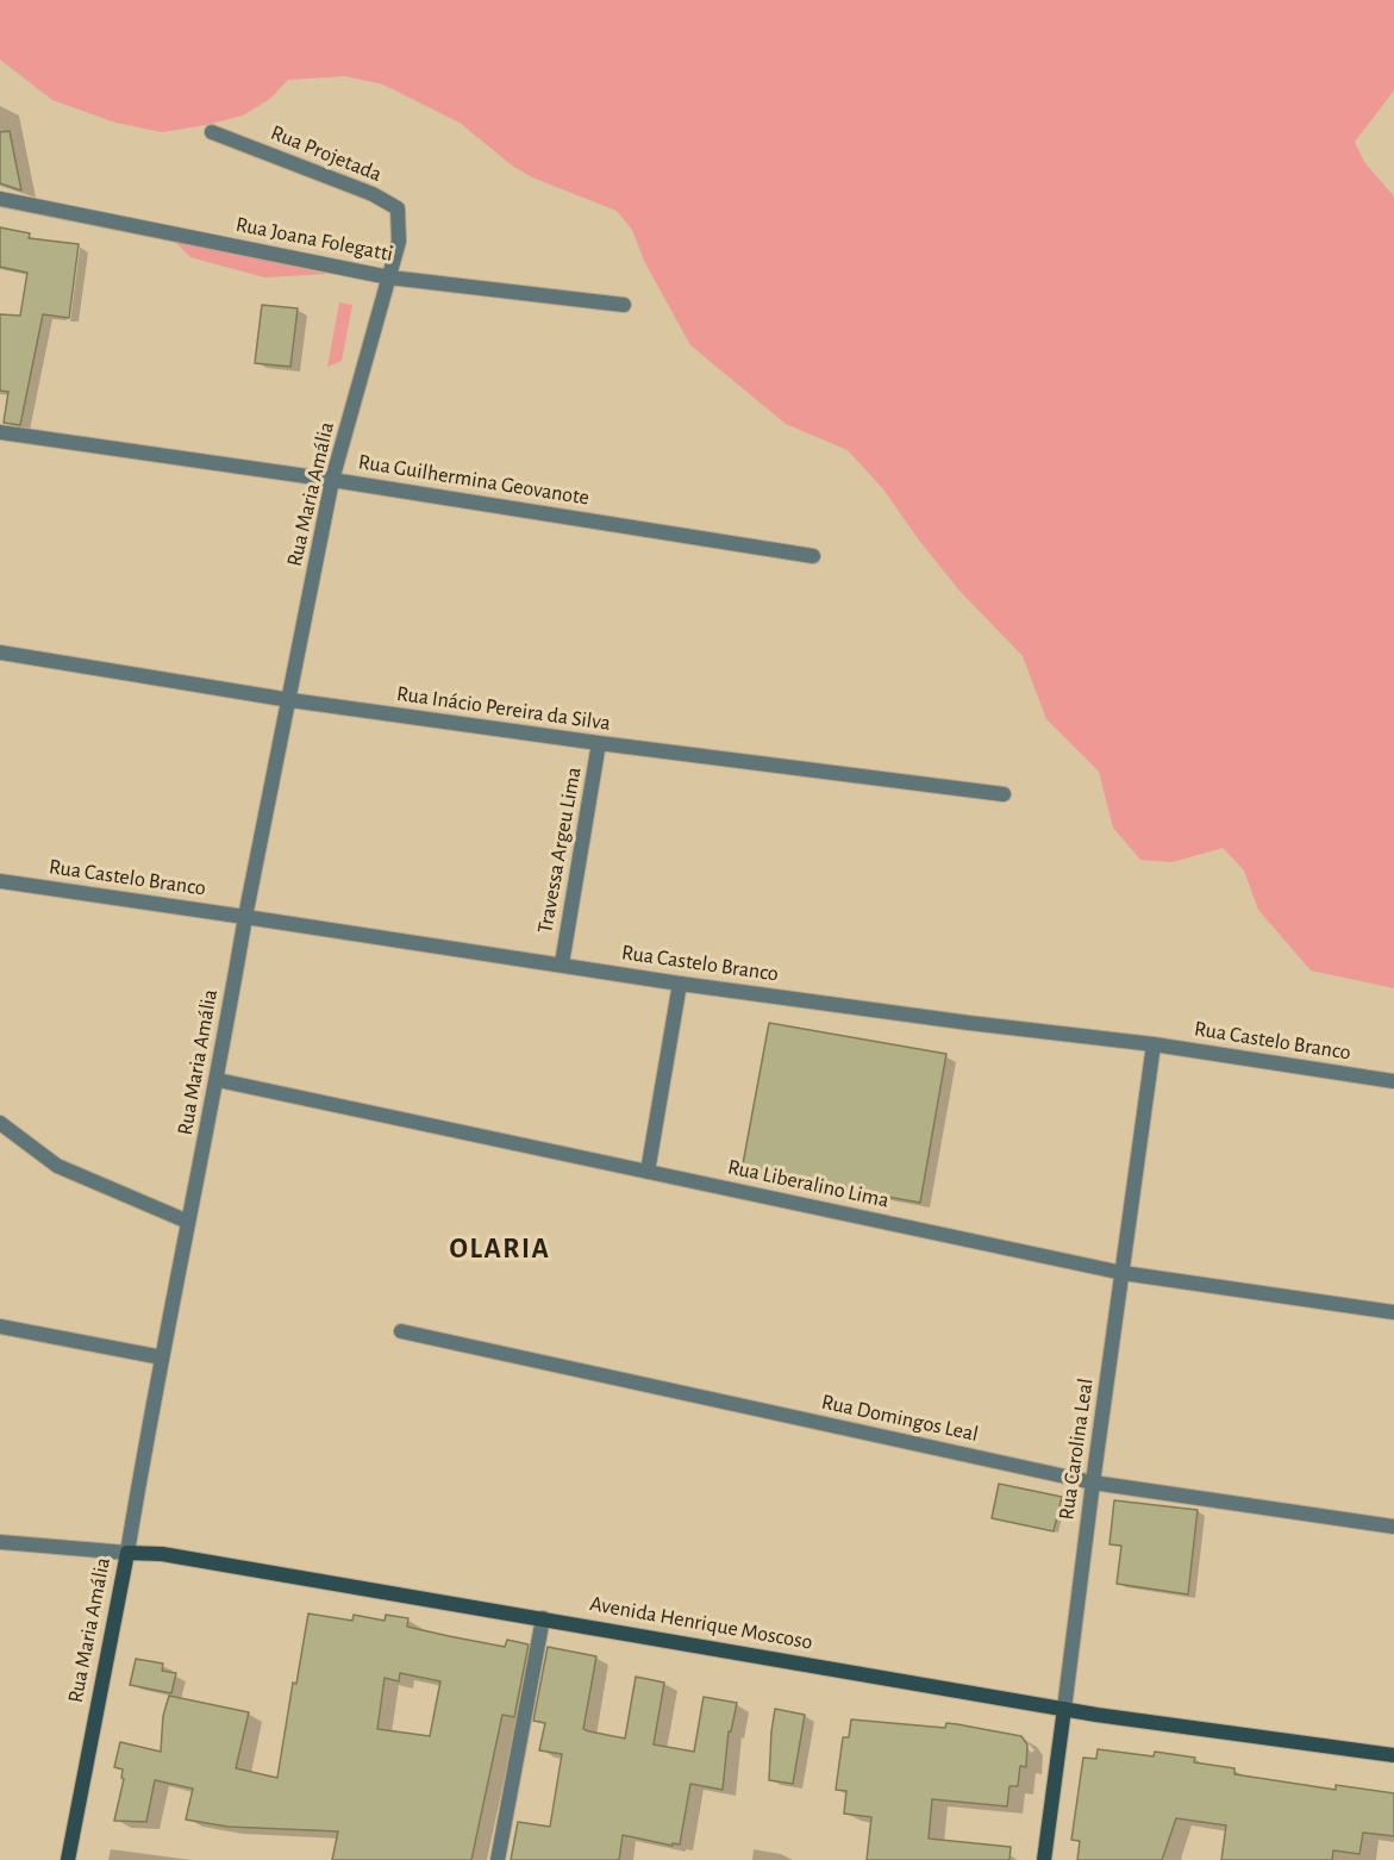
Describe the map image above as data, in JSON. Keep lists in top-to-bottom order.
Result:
{
  "streets": {
    "main road": ["Rua Maria Amália", "Rua Carolina Leal", "Avenida Henrique Moscoso"],
    "street": [
      "Rua Projetada",
      "Rua Joana Folegatti",
      "Rua Guilhermina Geovanote",
      "Rua Inácio Pereira da Silva",
      "Travessa Argeu Lima",
      "Rua Castelo Branco",
      "Rua Liberalino Lima",
      "Rua Domingos Leal"
    ]
  },
  "crossings": [
    ["Rua Projetada", "Rua Joana Folegatti"],
    ["Rua Projetada", "Rua Maria Amália"],
    ["Rua Joana Folegatti", "Rua Maria Amália"],
    ["Rua Guilhermina Geovanote", "Rua Maria Amália"],
    ["Rua Maria Amália", "Rua Inácio Pereira da Silva"],
    ["Rua Maria Amália", "Rua Castelo Branco"],
    ["Rua Maria Amália", "Rua Liberalino Lima"],
    ["Rua Maria Amália", "Avenida Henrique Moscoso"],
    ["Rua Inácio Pereira da Silva", "Travessa Argeu Lima"],
    ["Travessa Argeu Lima", "Rua Castelo Branco"],
    ["Rua Castelo Branco", "Rua Carolina Leal"],
    ["Rua Liberalino Lima", "Rua Carolina Leal"],
    ["Rua Domingos Leal", "Rua Carolina Leal"],
    ["Rua Carolina Leal", "Avenida Henrique Moscoso"]
  ],
  "districts": ["OLARIA"]
}
